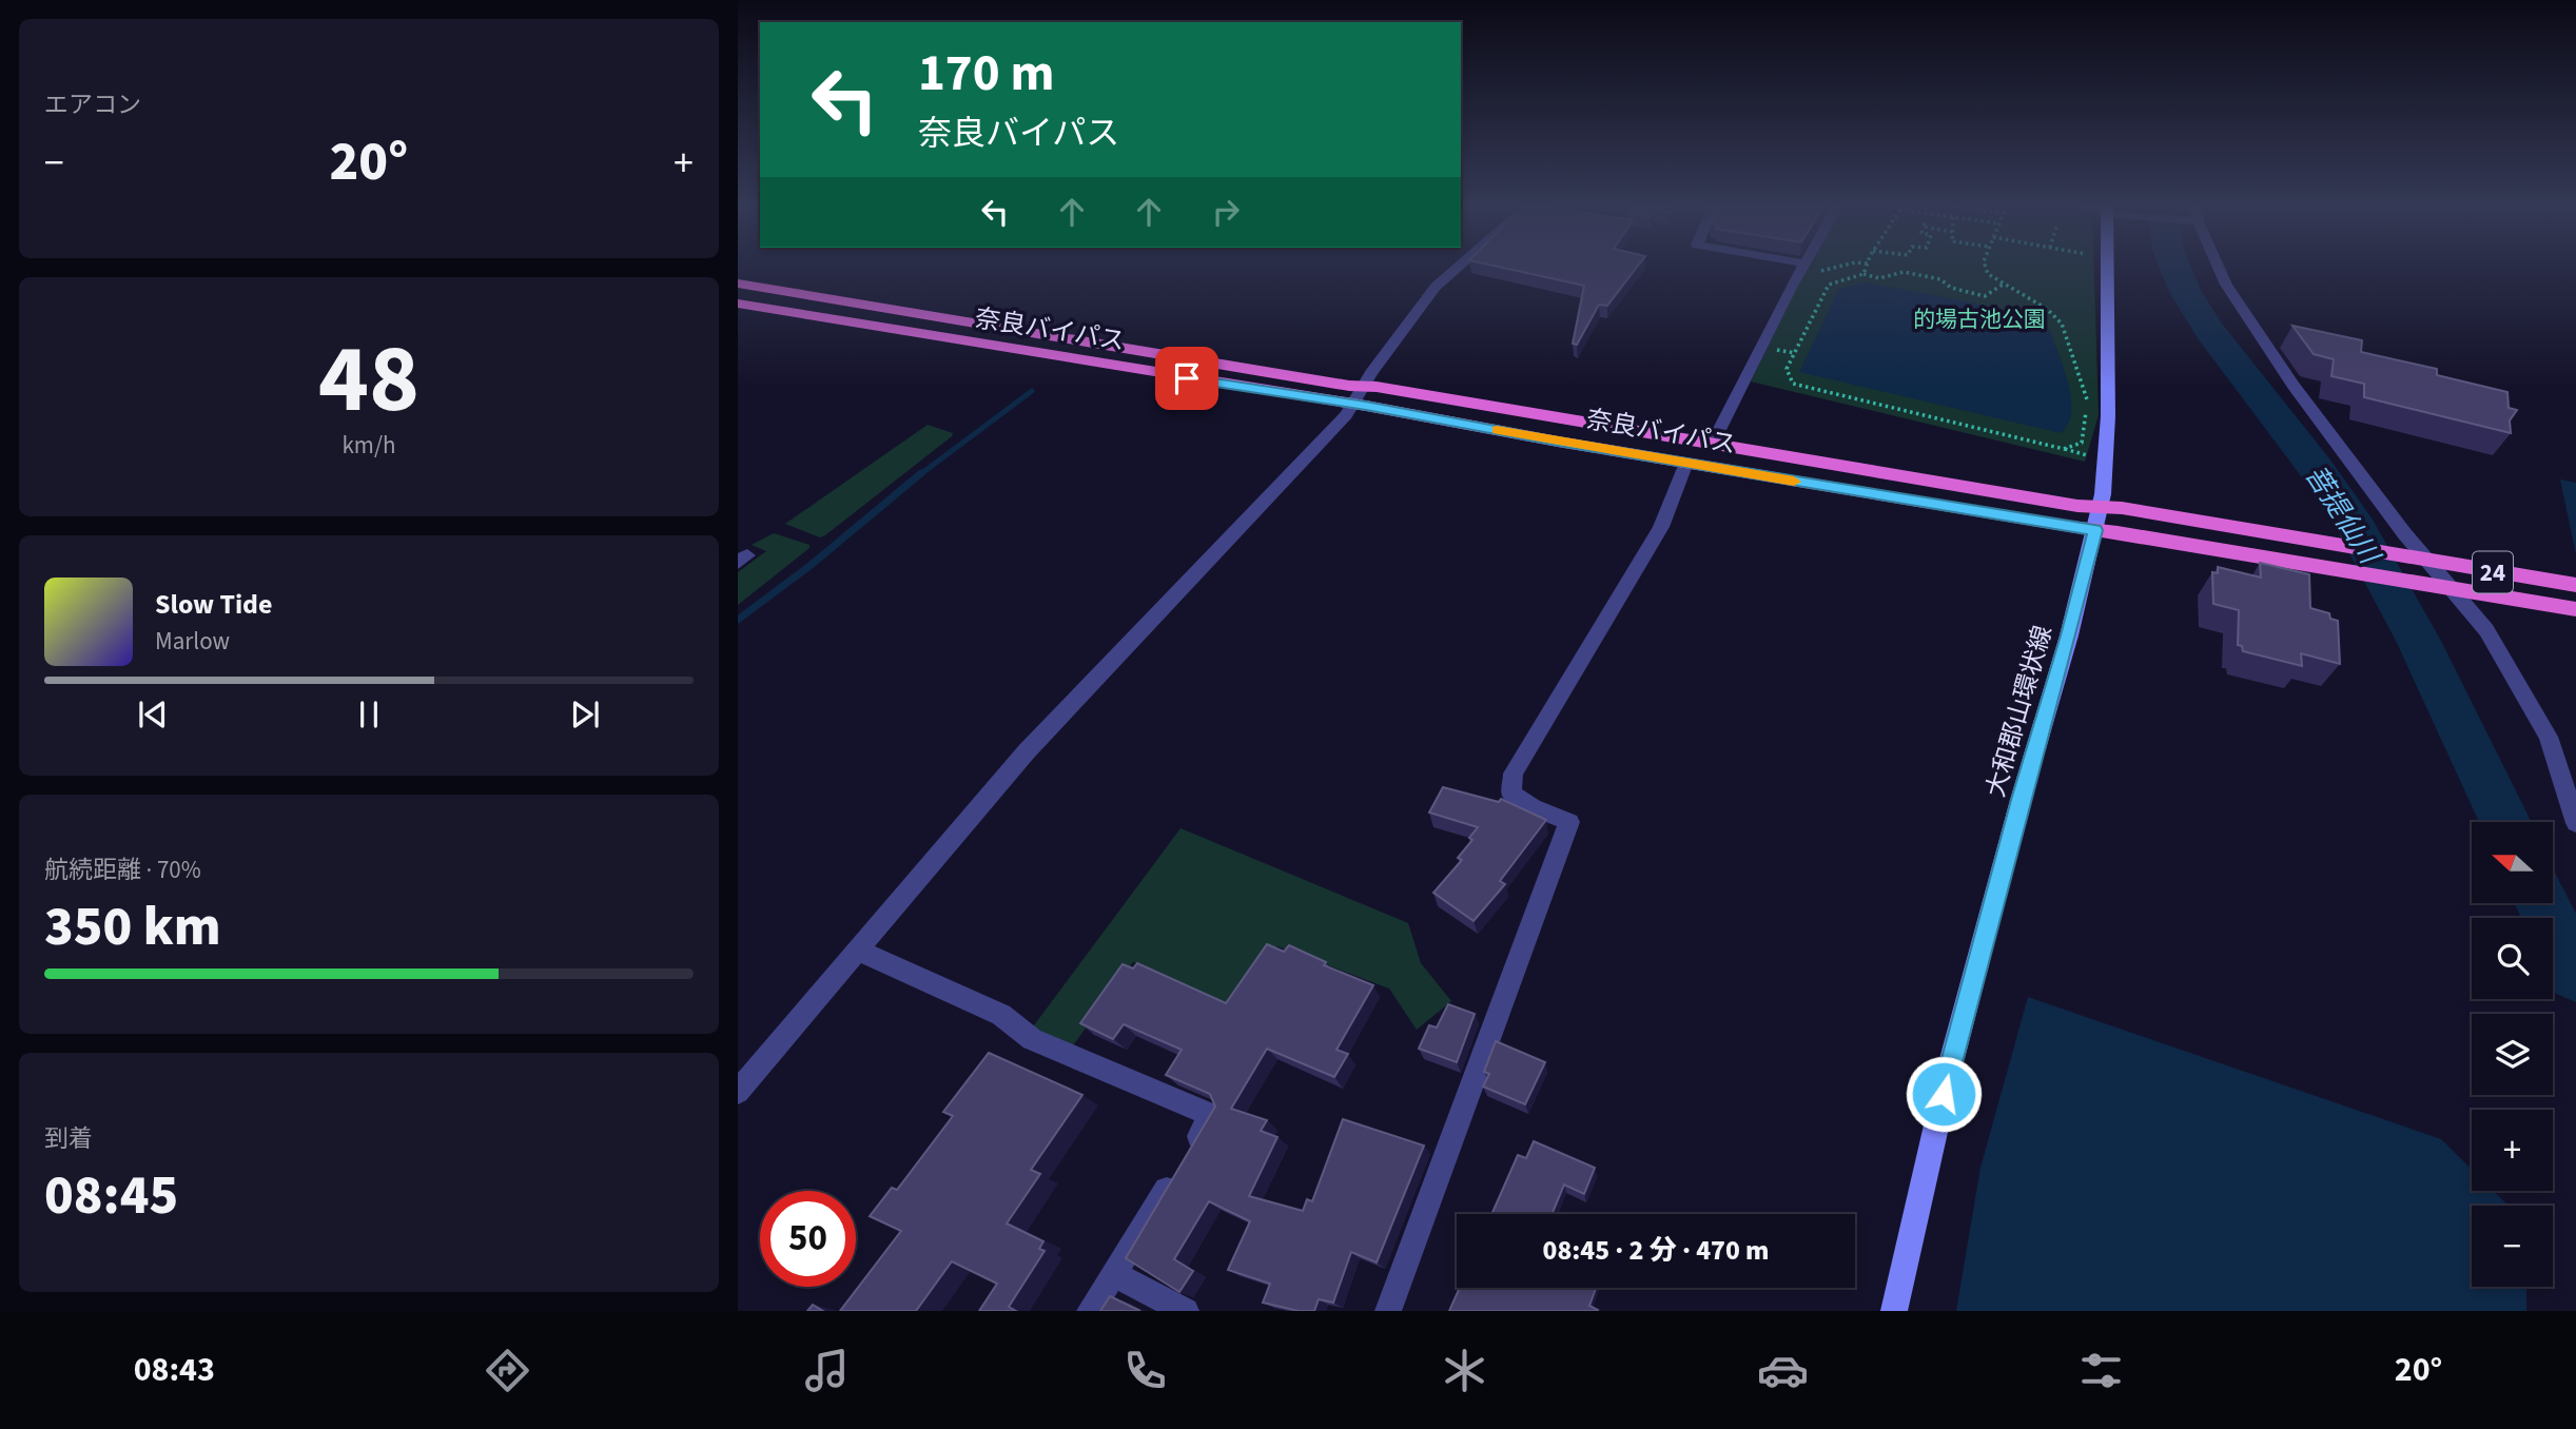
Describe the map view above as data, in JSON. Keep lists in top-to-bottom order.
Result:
{
  "streets": {
    "highway": ["奈良バイパス", "24"],
    "main road": ["大和郡山環状線"]
  },
  "crossings": [
    ["奈良バイパス", "大和郡山環状線"]
  ],
  "water": ["菩提仙川"],
  "parks": ["的場古池公園"],
  "north": "left",
  "page": {
    "tile": [
      "エアコン",
      ["48", "km/h"],
      ["航続距離 · 70%", "350 km"],
      ["到着", "08:45"]
    ],
    "turn": ["170 m", "奈良バイパス"],
    "heat": ["−", "20°", "+"],
    "song": ["Slow Tide", "Marlow"],
    "map_buttons": ["+", "−"],
    "limit": "50",
    "trip": "08:45 · 2 分 · 470 m",
    "tabs": ["08:43", "20°"]
  }
}
